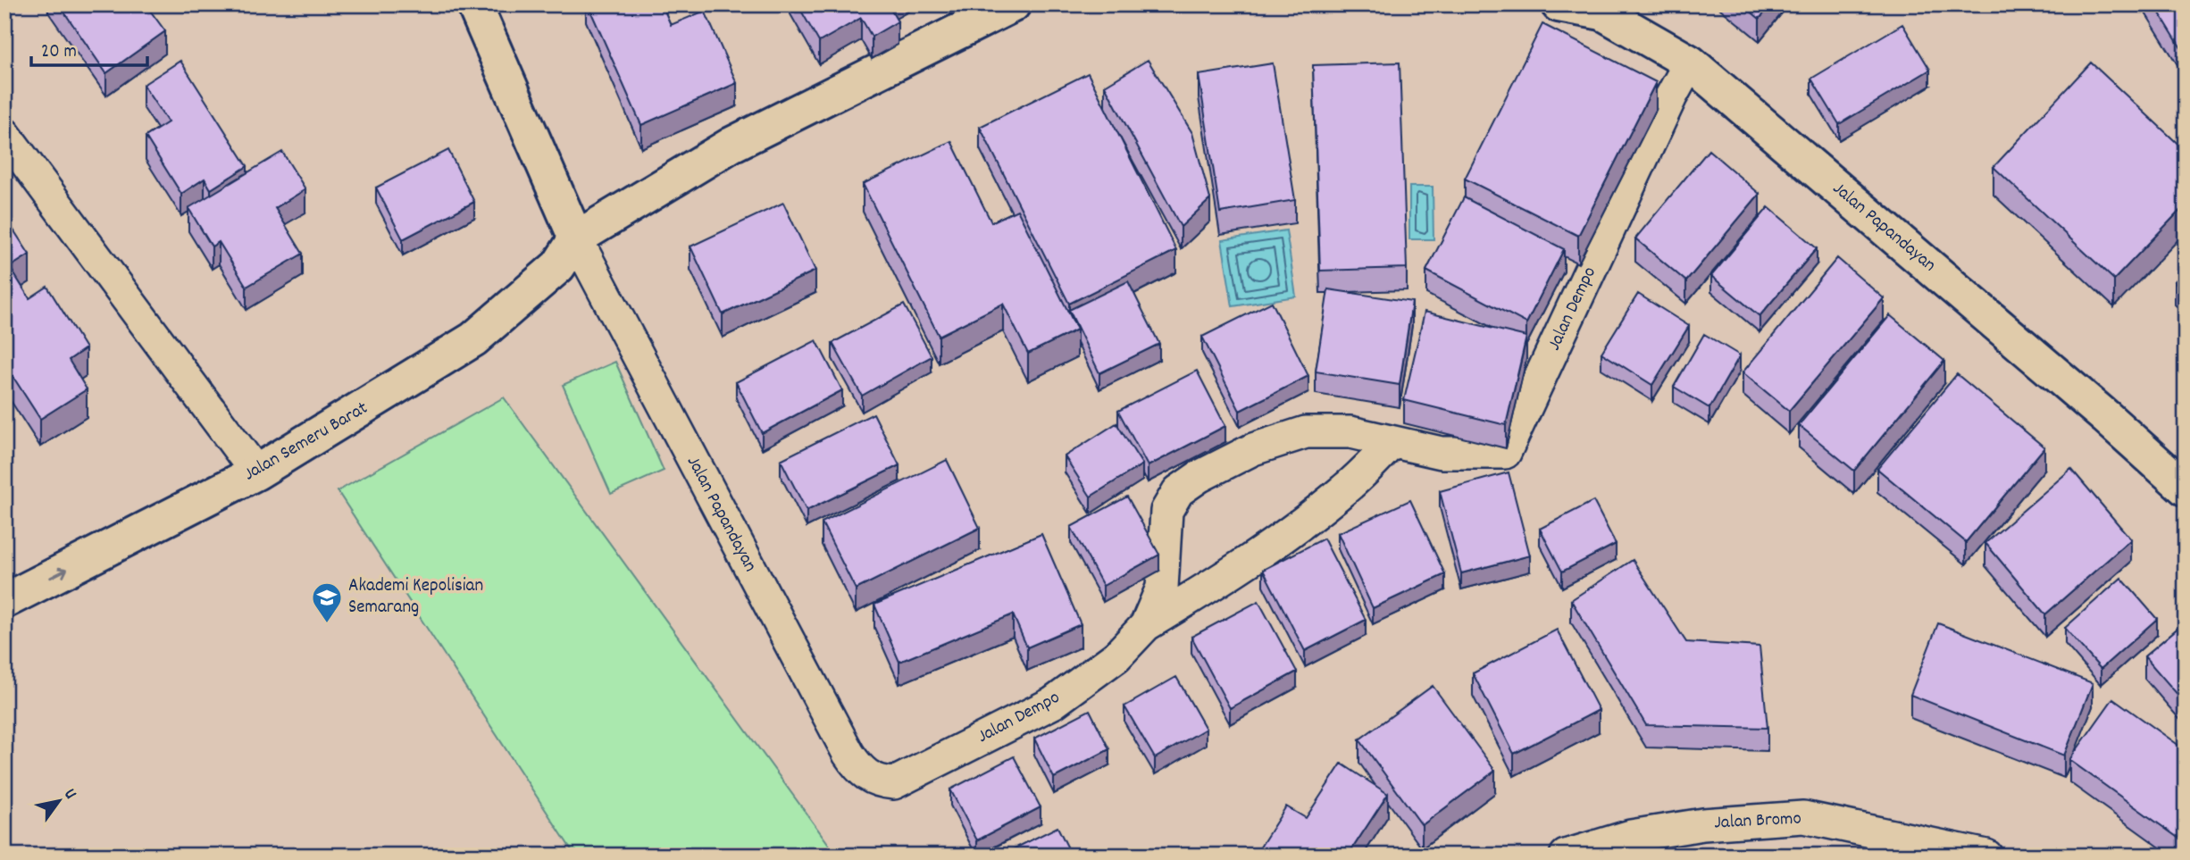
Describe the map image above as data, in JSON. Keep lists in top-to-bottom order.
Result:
{
  "streets": {
    "main road": ["Jalan Papandayan", "Jalan Semeru Barat"],
    "street": ["Jalan Dempo", "Jalan Bromo"]
  },
  "crossings": [
    ["Jalan Papandayan", "Jalan Dempo"],
    ["Jalan Papandayan", "Jalan Semeru Barat"]
  ],
  "one_way": ["Jalan Semeru Barat"],
  "places": {
    "school or university": ["Akademi Kepolisian Semarang"]
  },
  "scale_bar": "20 m",
  "north": "top right"
}
